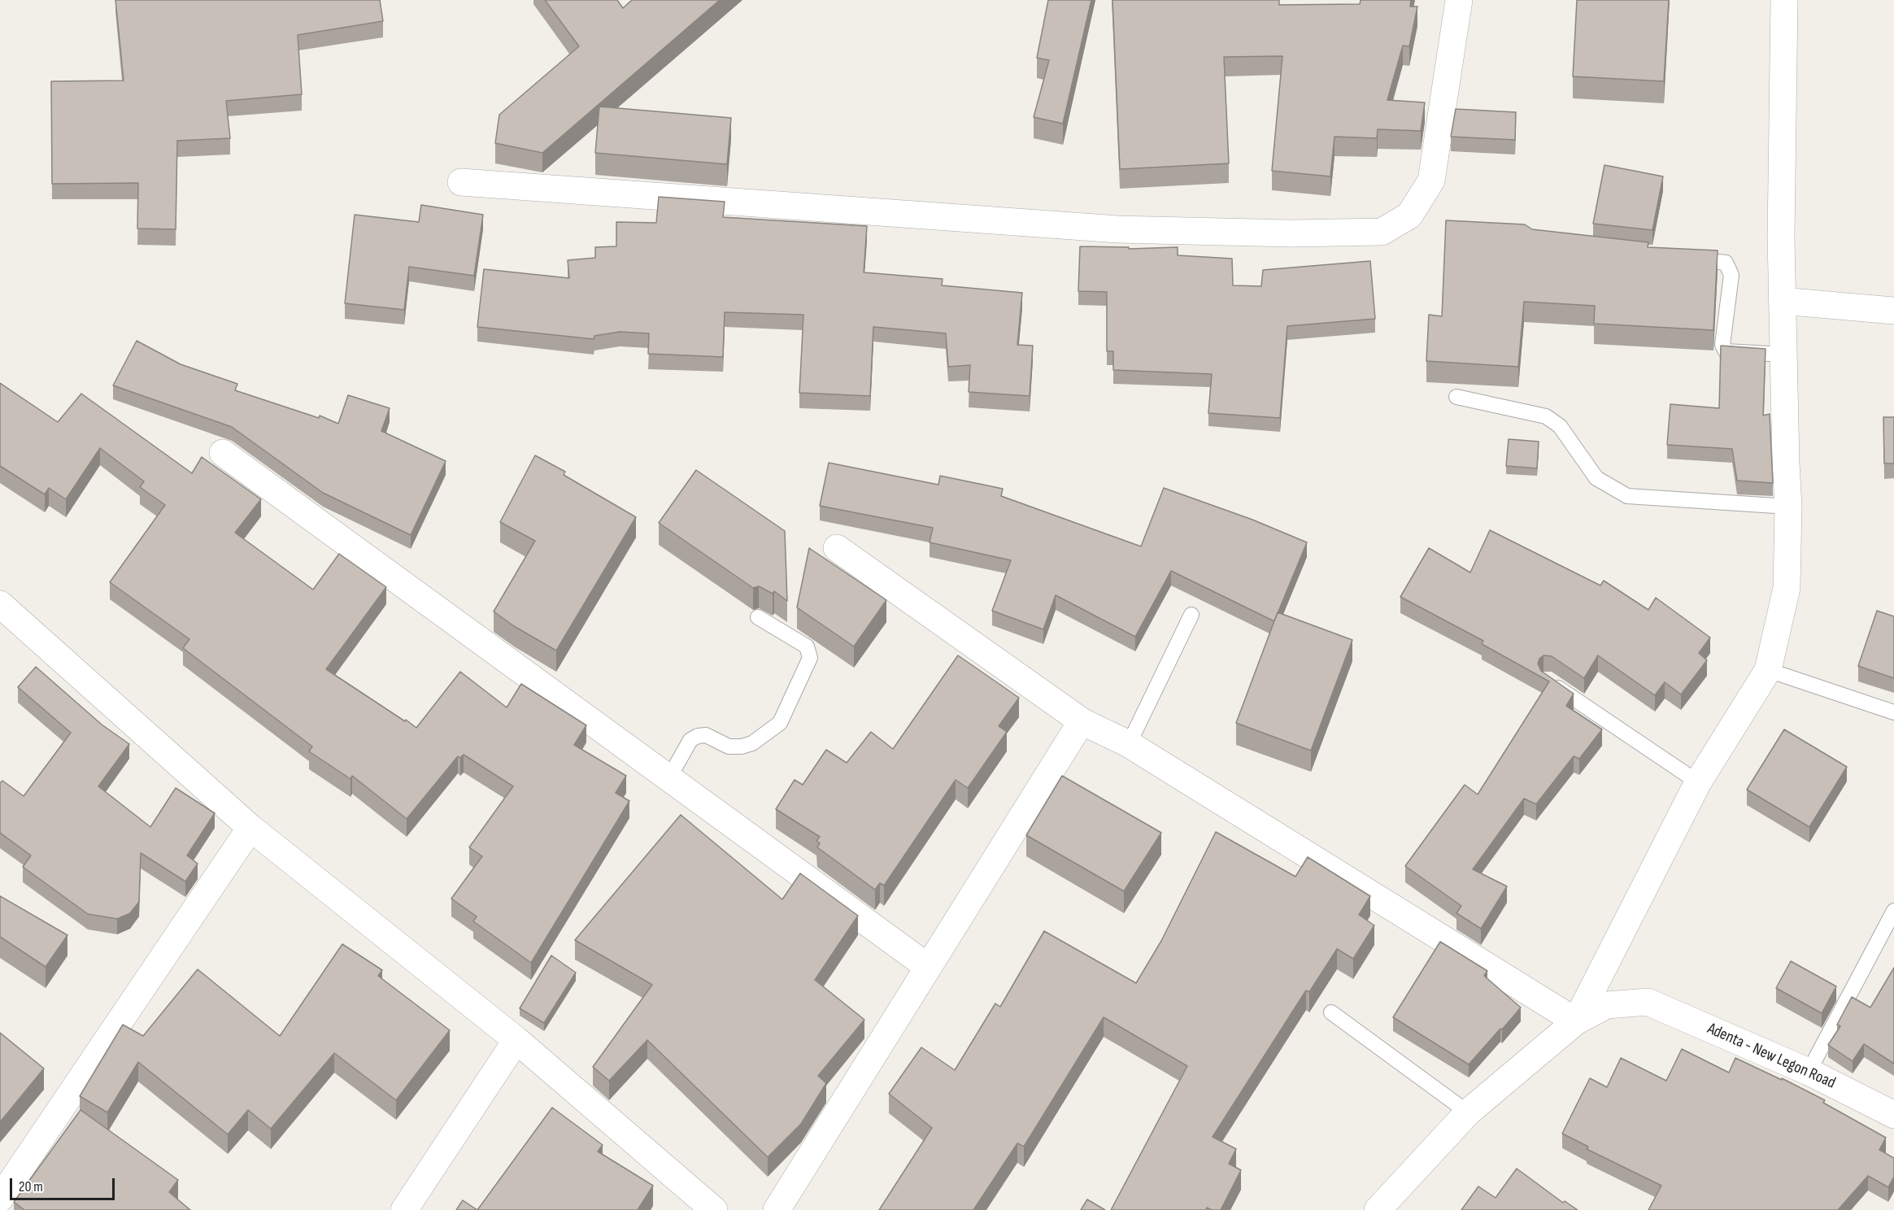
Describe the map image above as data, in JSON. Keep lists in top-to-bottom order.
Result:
{
  "streets": {
    "street": ["Adenta - New Legon Road"]
  },
  "scale_bar": "20 m"
}
